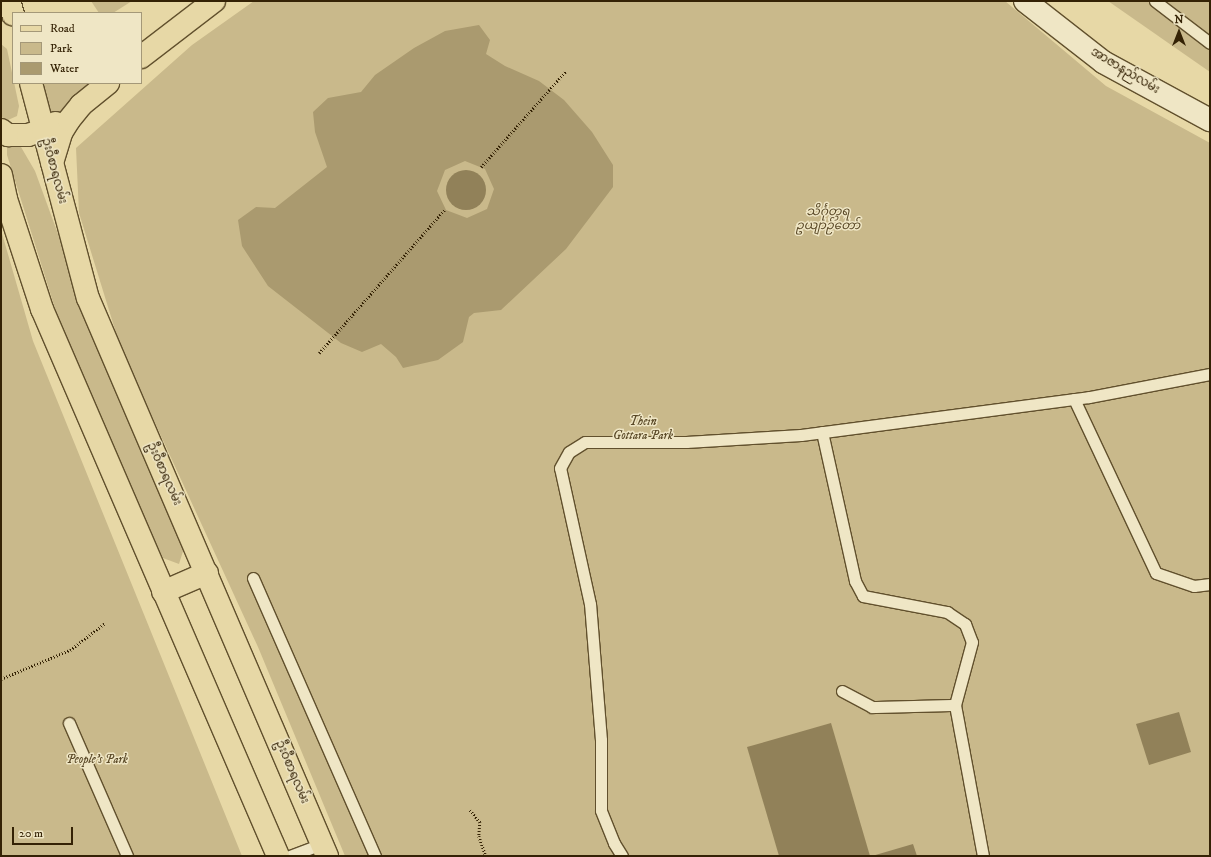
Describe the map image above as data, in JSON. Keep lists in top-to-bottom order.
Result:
{
  "streets": {
    "main road": ["အာဇာနည်လမ်း", "ဦးဝီစာရလမ်း"]
  },
  "parks": ["သိင်္ဂုတ္တရ ဥယျာဉ်တော်", "Thein Gottara Park", "People's Park"],
  "legend": ["Road", "Park", "Water"],
  "scale_bar": "20 m",
  "north": "top"
}
